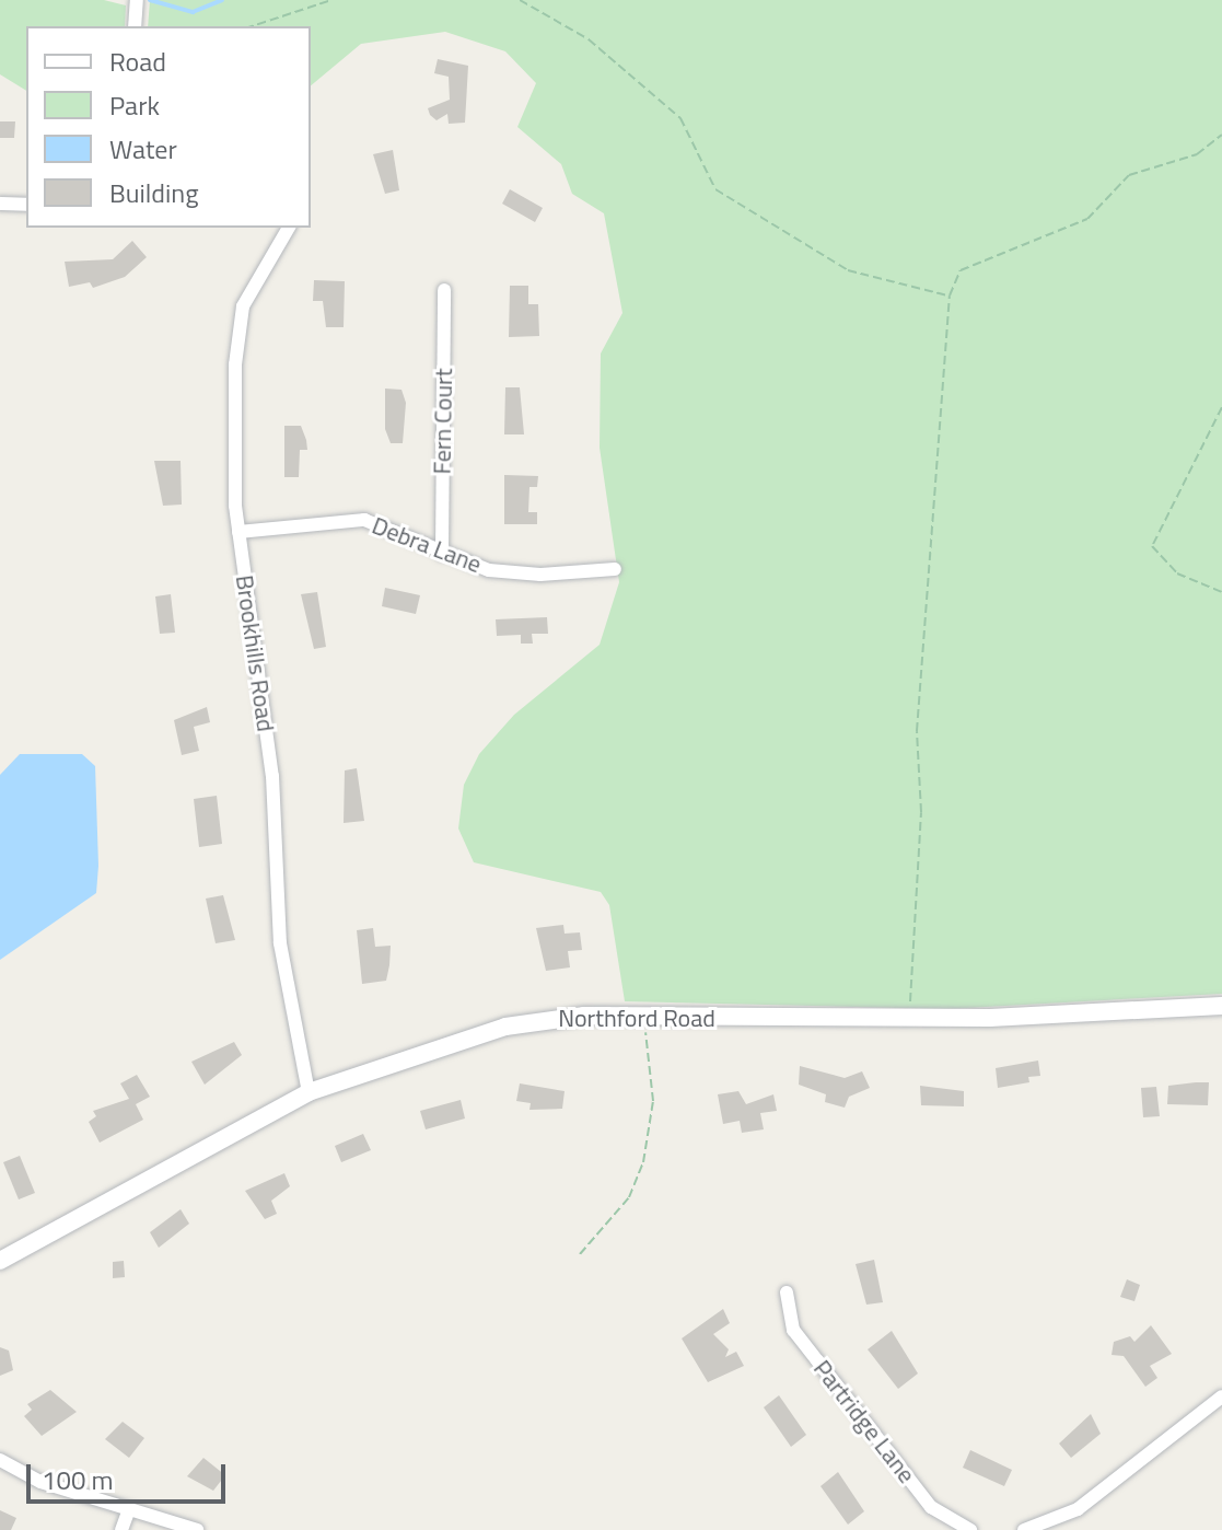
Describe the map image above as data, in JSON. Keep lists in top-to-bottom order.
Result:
{
  "streets": {
    "street": [
      "Fern Court",
      "Debra Lane",
      "Brookhills Road",
      "Northford Road",
      "Partridge Lane"
    ]
  },
  "crossings": [
    ["Fern Court", "Debra Lane"],
    ["Debra Lane", "Brookhills Road"],
    ["Brookhills Road", "Northford Road"]
  ],
  "legend": [
    "Road",
    "Park",
    "Water",
    "Building"
  ],
  "scale_bar": "100 m"
}
